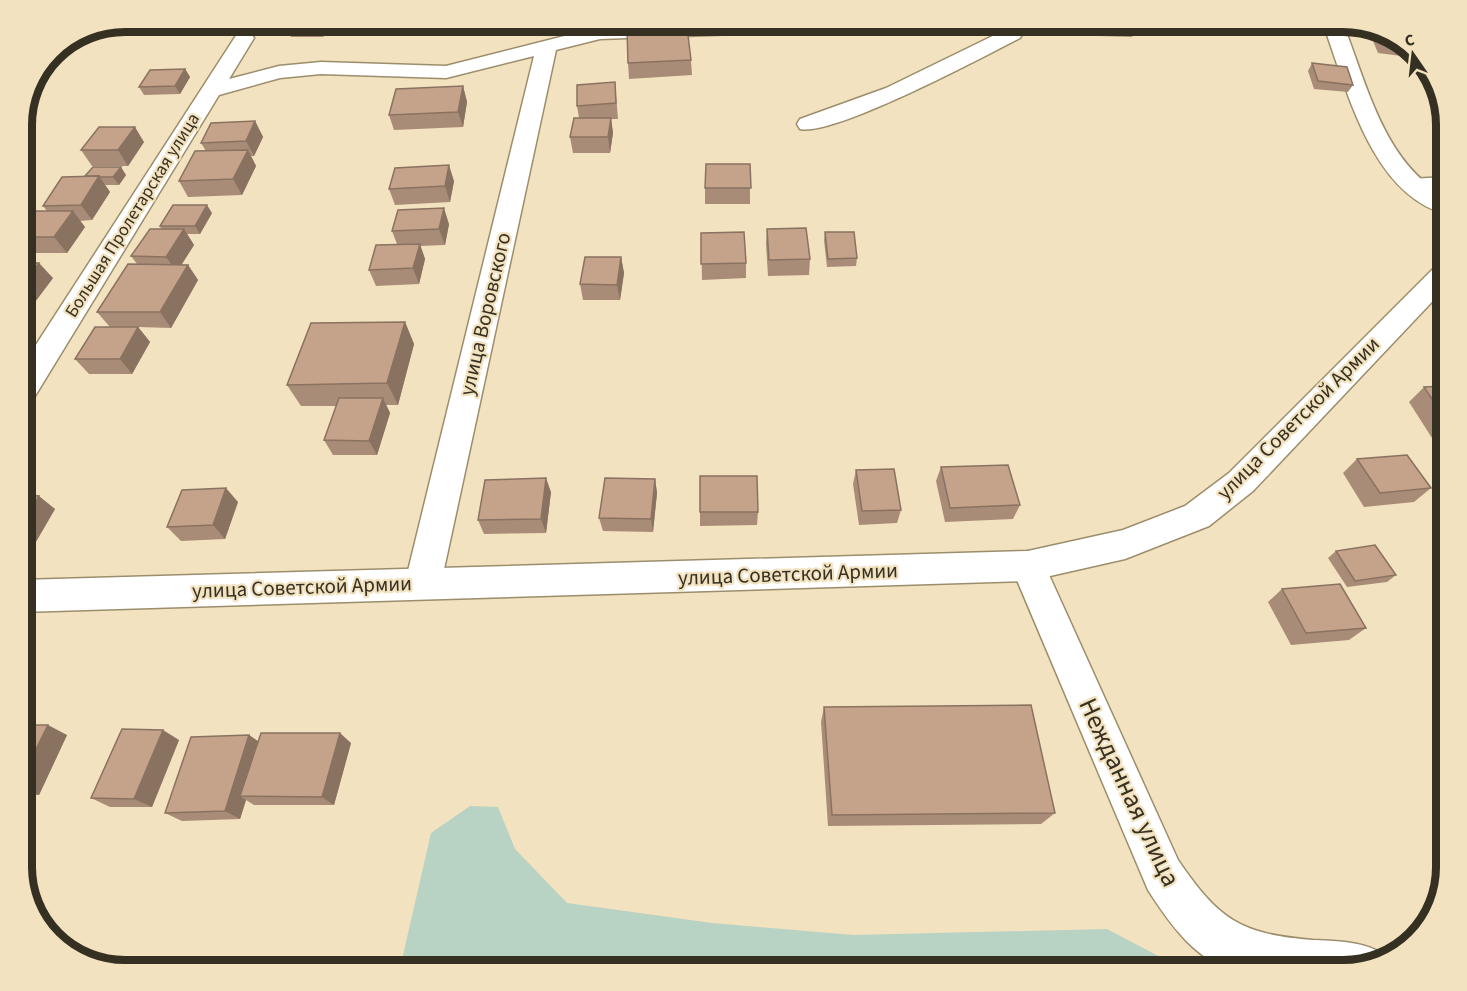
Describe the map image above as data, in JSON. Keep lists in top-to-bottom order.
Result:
{
  "streets": {
    "street": [
      "Большая Пролетарская улица",
      "улица Воровского",
      "улица Советской Армии",
      "Нежданная улица"
    ]
  },
  "crossings": [
    ["улица Воровского", "улица Советской Армии"],
    ["улица Советской Армии", "Нежданная улица"]
  ],
  "north": "top"
}
